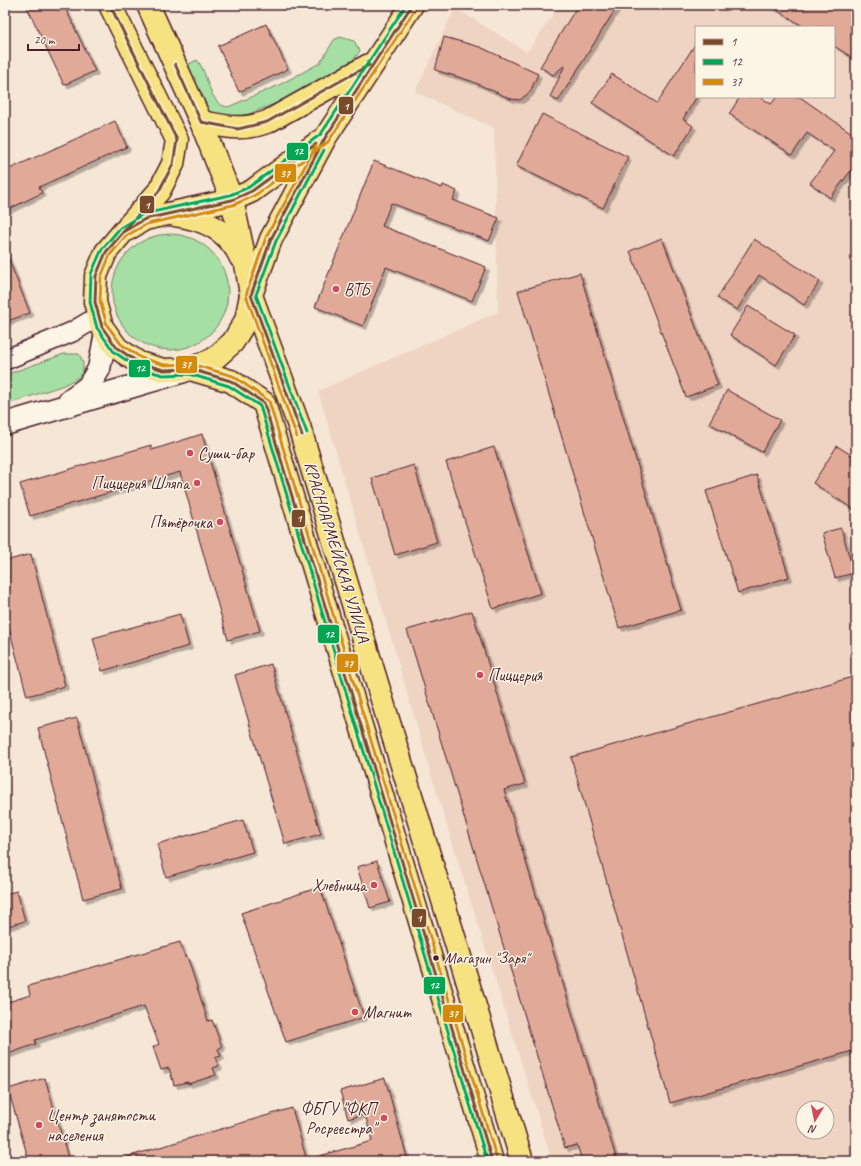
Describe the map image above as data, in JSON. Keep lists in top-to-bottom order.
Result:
{
  "streets": {
    "main road": ["КРАСНОАРМЕЙСКАЯ УЛИЦА"]
  },
  "places": [
    "ВТБ",
    "Суши-бар",
    "Пиццерия Шляпа",
    "Пятёрочка",
    "Пиццерия",
    "Хлебница",
    "Магазин \"Заря\"",
    "Магнит",
    "ФБГУ \"ФКП Росреестра\"",
    "Центр занятости населения"
  ],
  "lines": ["transit line 1", "transit line 12", "transit line 37"],
  "legend": ["1", "12", "37"],
  "scale_bar": "20 m",
  "north": "bottom"
}
